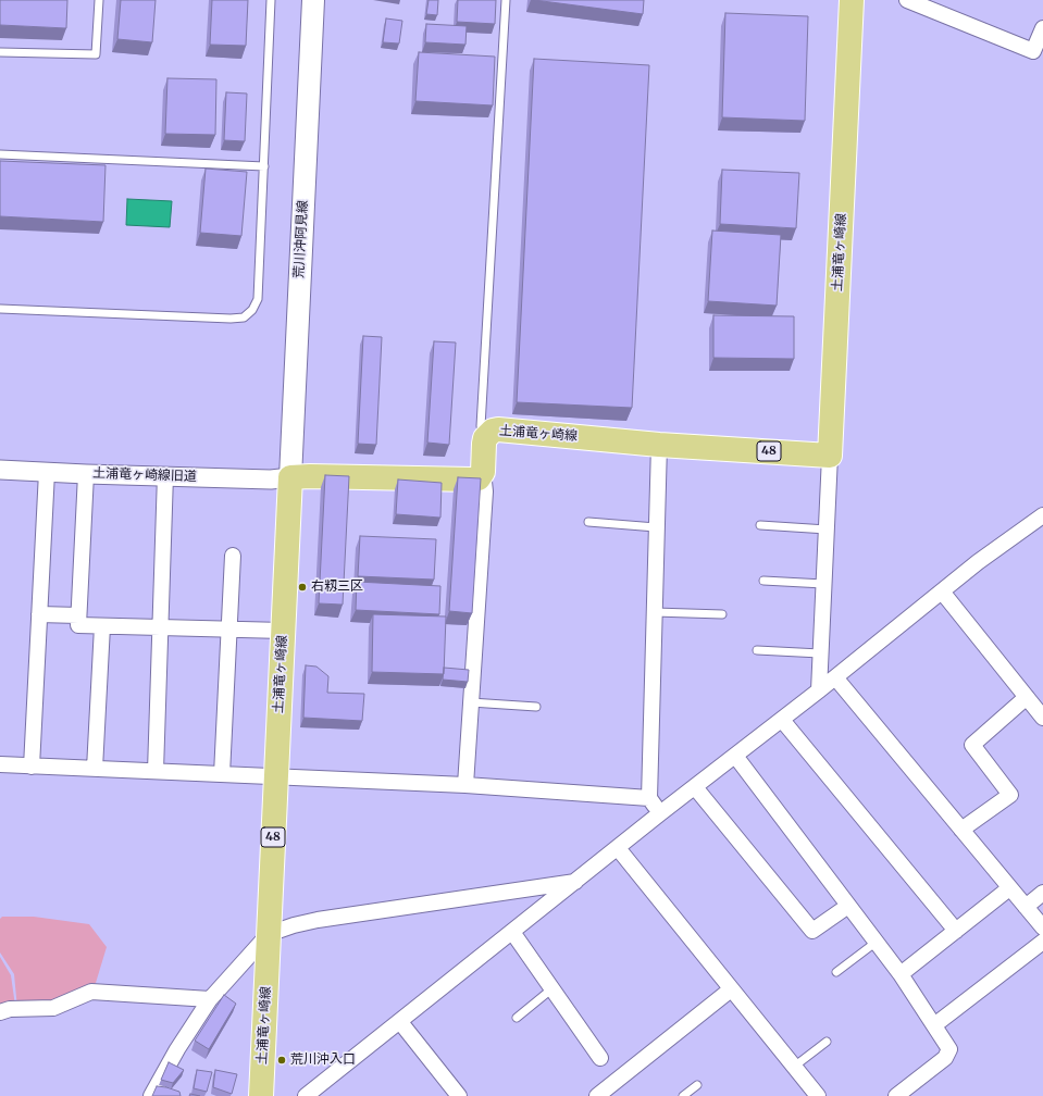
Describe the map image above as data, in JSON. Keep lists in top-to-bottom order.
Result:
{
  "streets": {
    "main road": ["荒川沖阿見線", "土浦竜ヶ崎線", "48"],
    "street": ["土浦竜ヶ崎線旧道"]
  },
  "crossings": [
    ["荒川沖阿見線", "土浦竜ヶ崎線"],
    ["荒川沖阿見線", "土浦竜ヶ崎線旧道"],
    ["土浦竜ヶ崎線", "土浦竜ヶ崎線旧道"]
  ],
  "places": ["右籾三区", "荒川沖入口"]
}
